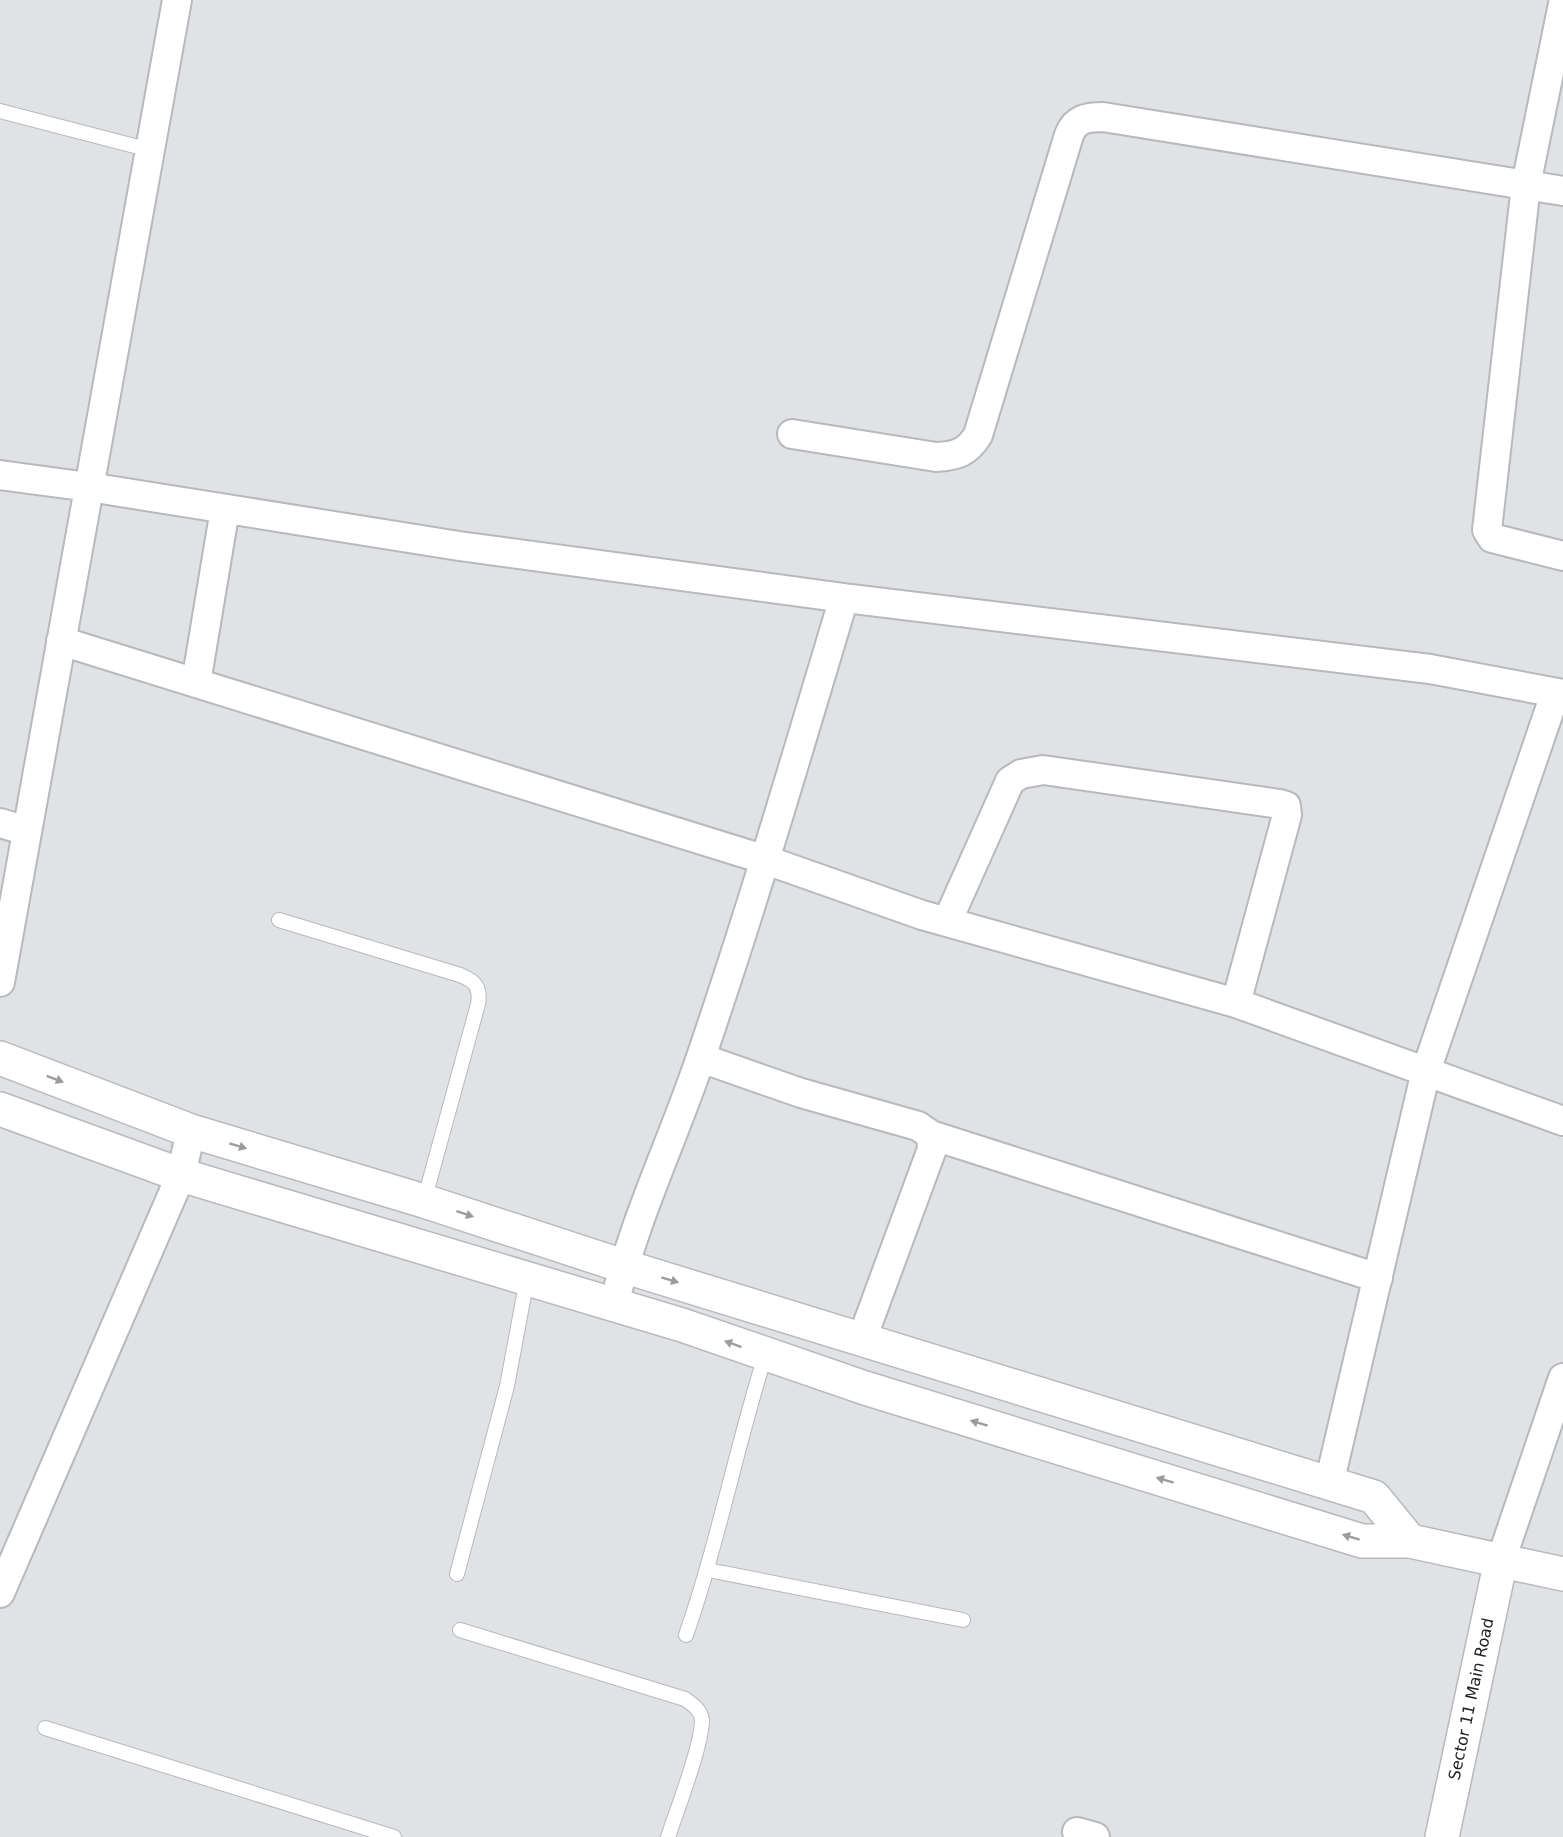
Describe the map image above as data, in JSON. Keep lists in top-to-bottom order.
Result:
{
  "streets": {
    "street": ["Sector 11 Main Road"]
  }
}
